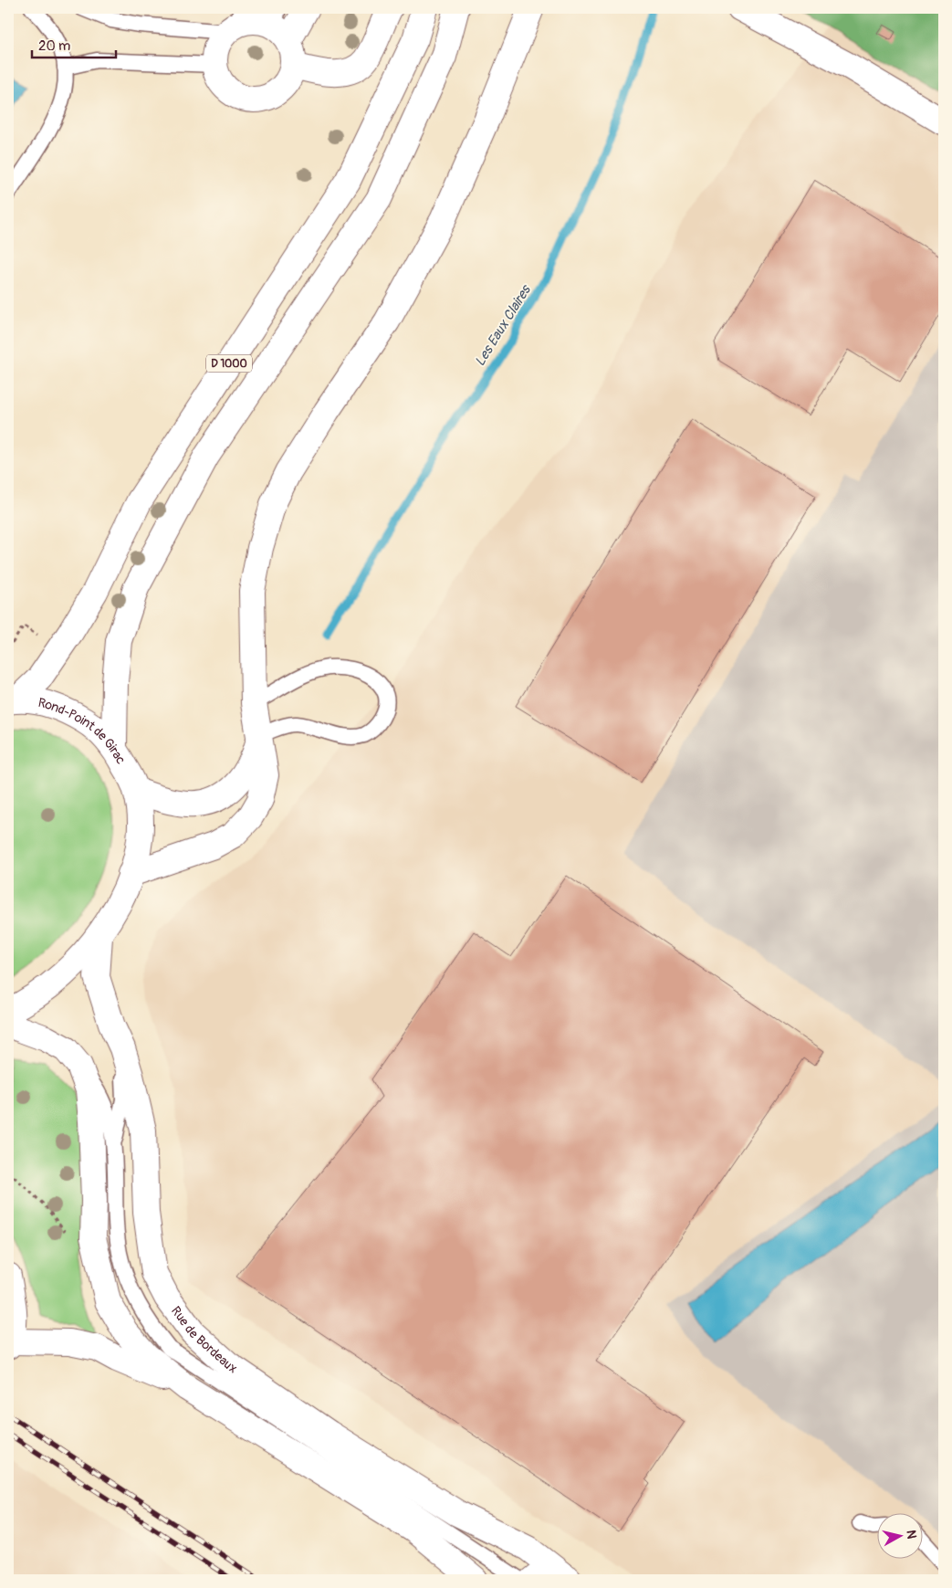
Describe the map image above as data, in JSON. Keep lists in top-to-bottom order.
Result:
{
  "streets": {
    "main road": ["D 1000", "Rond-Point de Girac", "Rue de Bordeaux"]
  },
  "crossings": [
    ["D 1000", "Rond-Point de Girac"],
    ["Rond-Point de Girac", "Rue de Bordeaux"]
  ],
  "water": ["Les Eaux Claires"],
  "scale_bar": "20 m",
  "north": "right"
}
